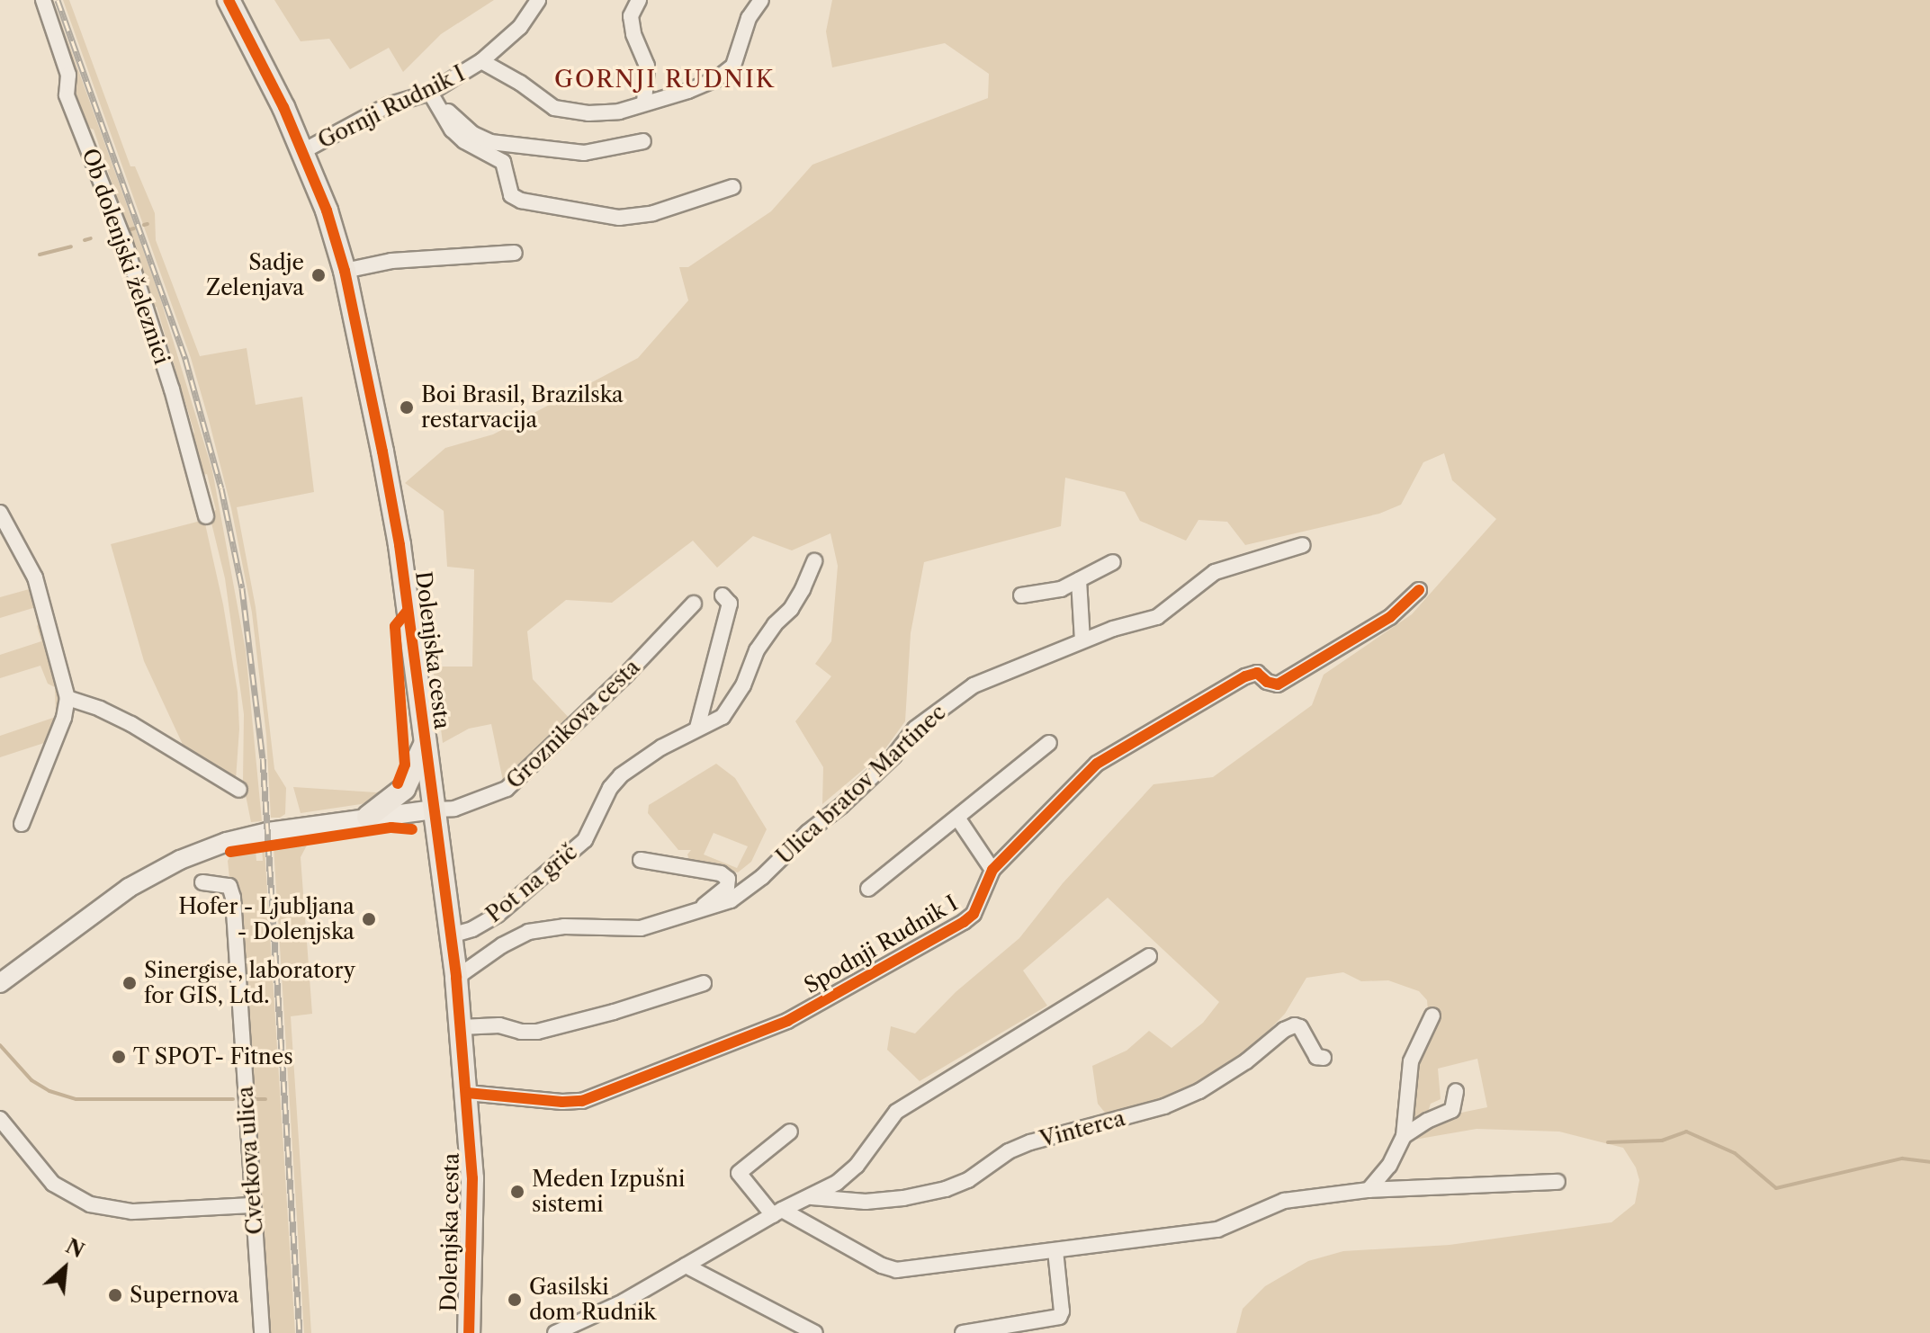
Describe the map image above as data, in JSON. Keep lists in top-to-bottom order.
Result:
{
  "streets": {
    "main road": ["Dolenjska cesta"],
    "street": [
      "Gornji Rudnik I",
      "Ob dolenjski železnici",
      "Groznikova cesta",
      "Ulica bratov Martinec",
      "Pot na grič",
      "Spodnji Rudnik I",
      "Vinterca",
      "Cvetkova ulica"
    ]
  },
  "crossings": [
    ["Gornji Rudnik I", "Dolenjska cesta"],
    ["Dolenjska cesta", "Groznikova cesta"],
    ["Dolenjska cesta", "Ulica bratov Martinec"],
    ["Dolenjska cesta", "Pot na grič"],
    ["Dolenjska cesta", "Spodnji Rudnik I"]
  ],
  "districts": ["GORNJI RUDNIK"],
  "places": [
    "Sadje Zelenjava",
    "Boi Brasil, Brazilska restarvacija",
    "Hofer - Ljubljana - Dolenjska",
    "Sinergise, laboratory for GIS, Ltd.",
    "T SPOT- Fitnes",
    "Meden Izpušni sistemi",
    "Supernova",
    "Gasilski dom Rudnik"
  ],
  "north": "top right"
}
